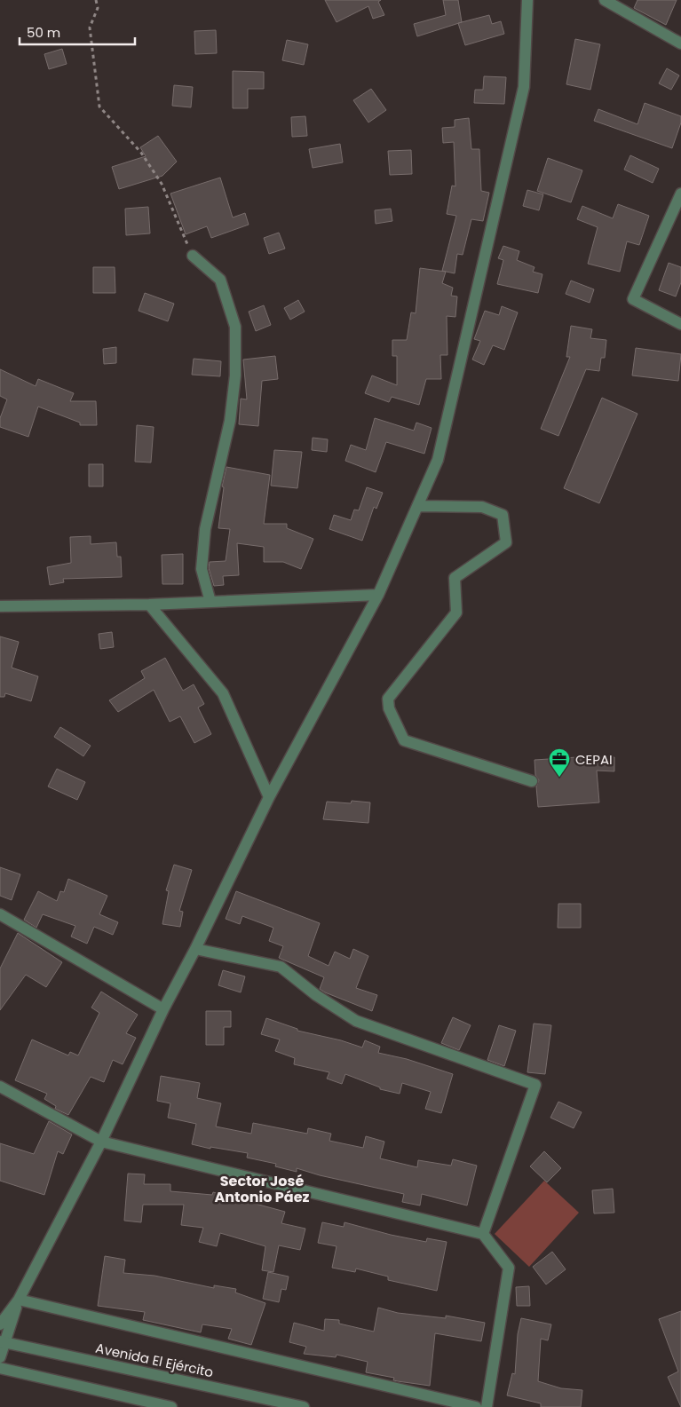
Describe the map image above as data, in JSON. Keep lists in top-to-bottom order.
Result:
{
  "streets": {
    "street": ["Avenida El Ejército"]
  },
  "districts": ["Sector José Antonio Páez"],
  "places": {
    "office": ["CEPAI"]
  },
  "scale_bar": "50 m"
}
